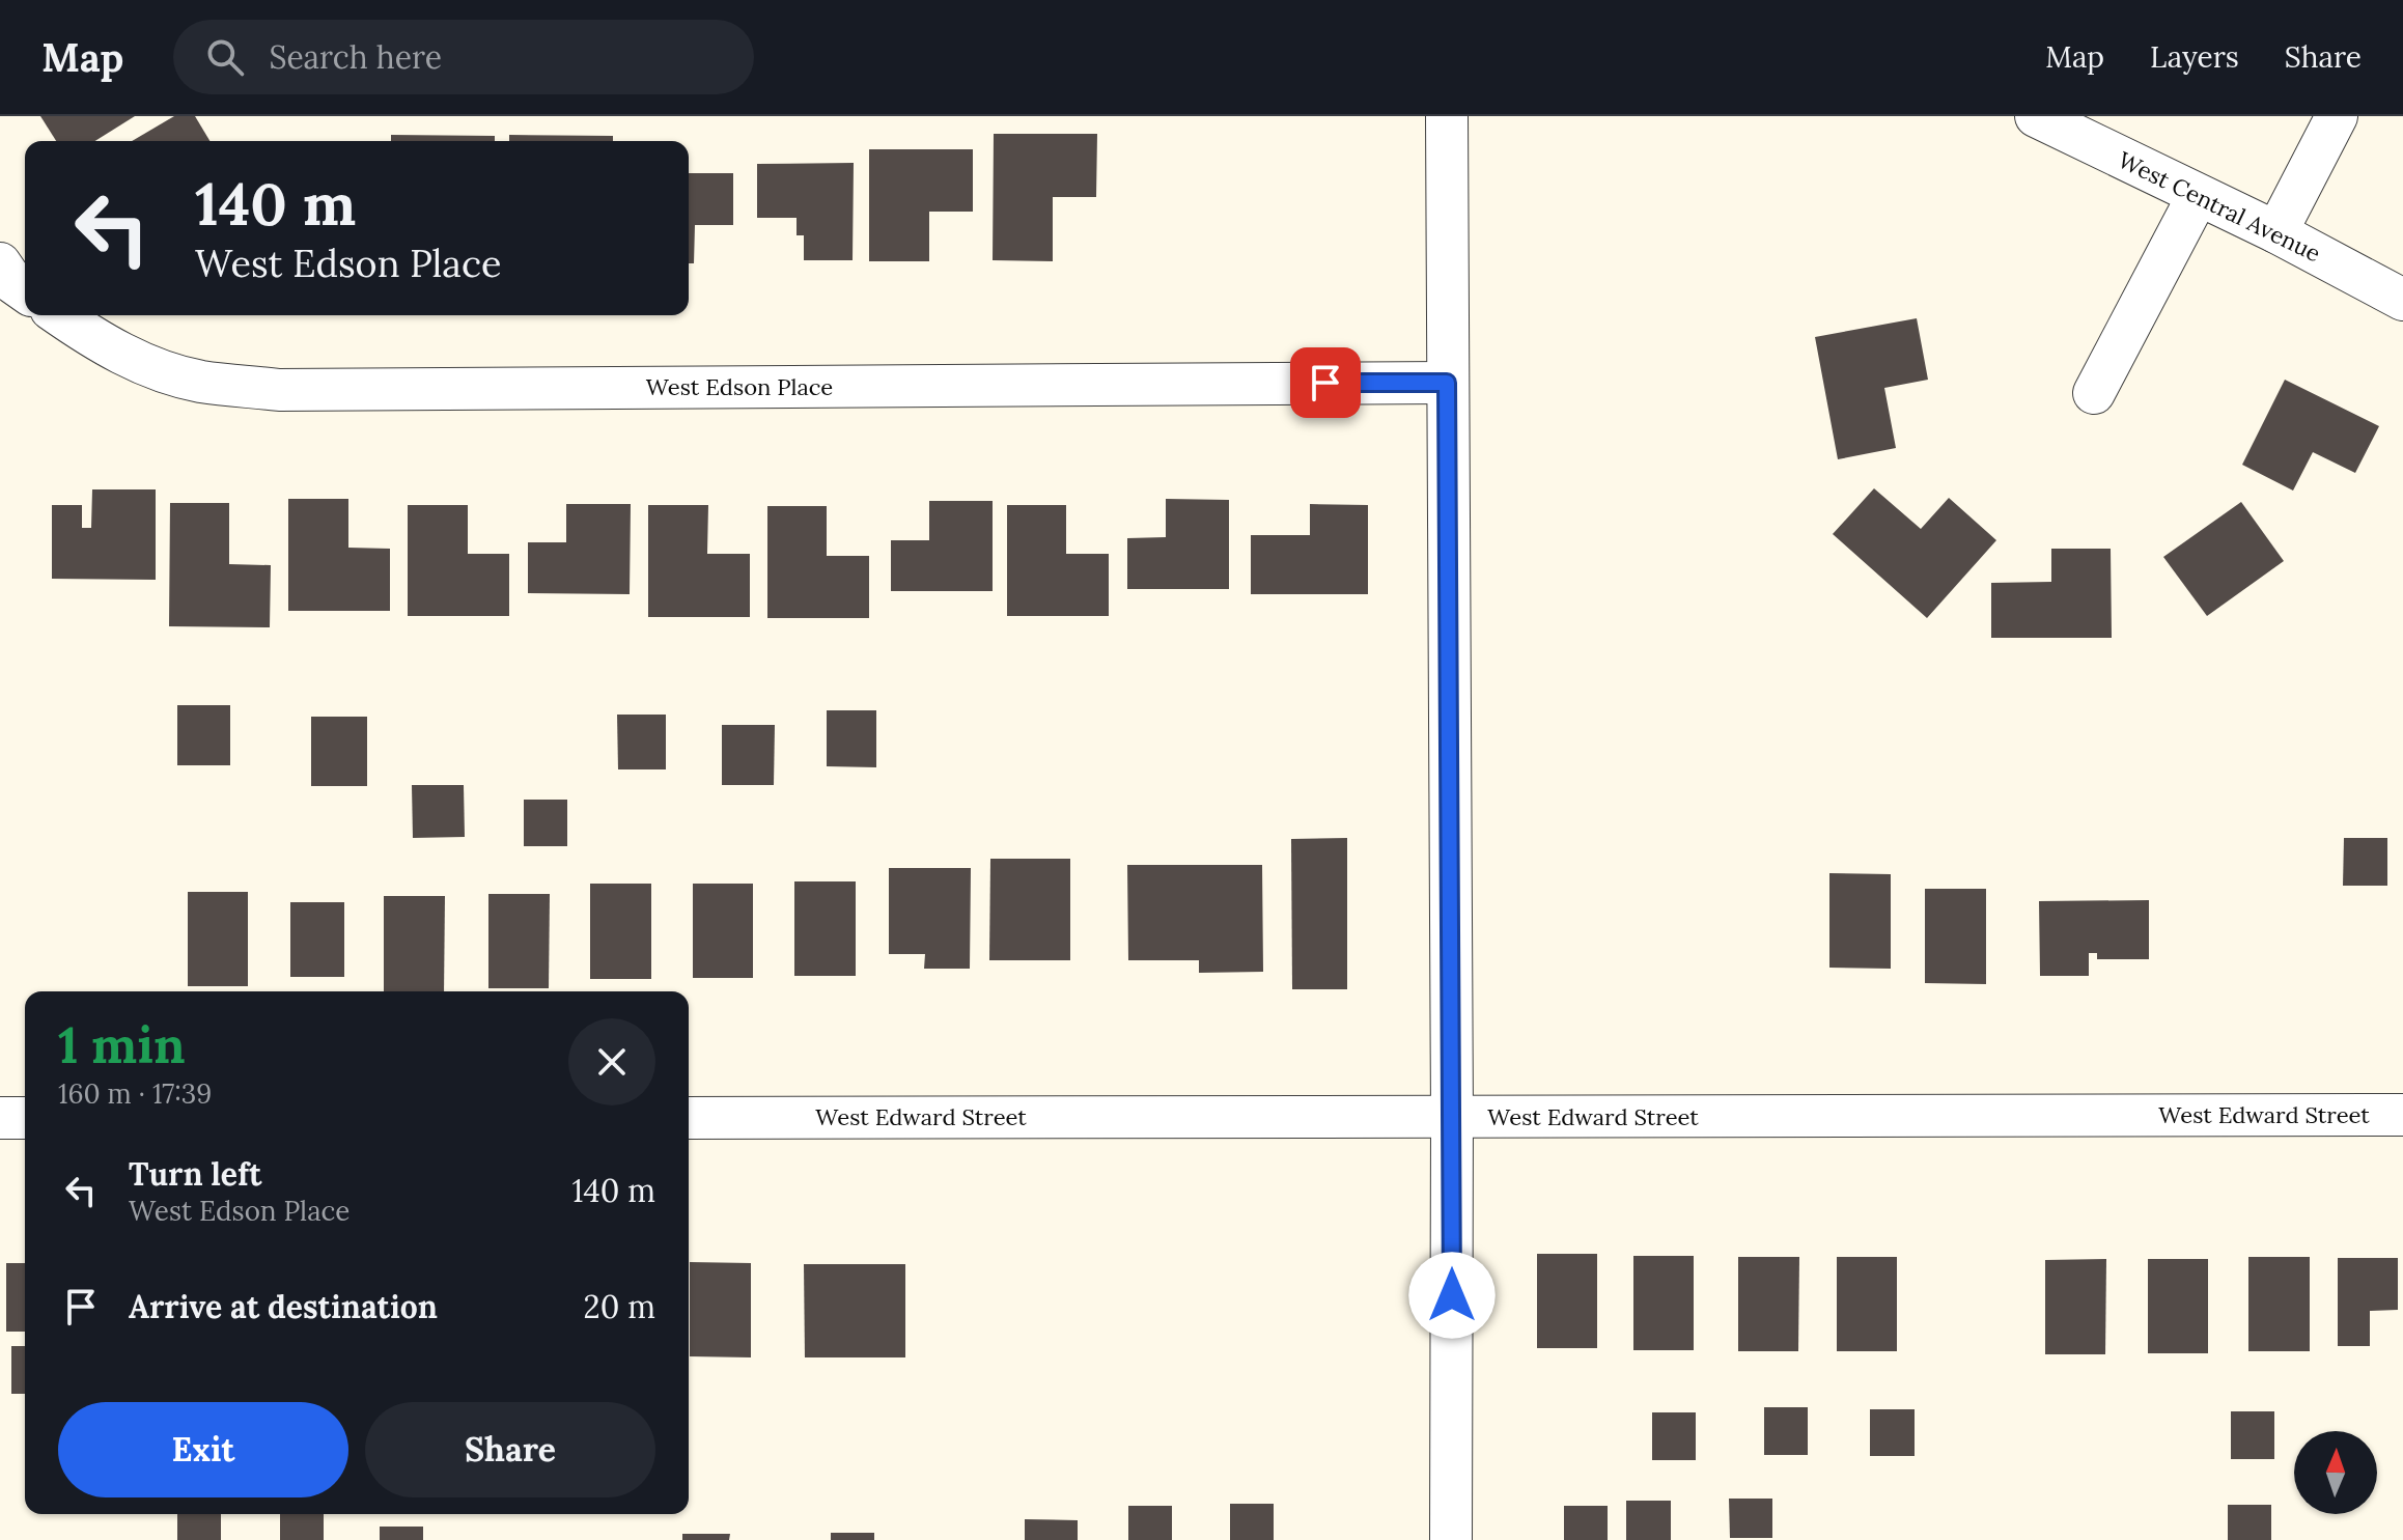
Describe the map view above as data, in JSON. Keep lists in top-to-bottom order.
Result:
{
  "streets": {
    "street": ["West Central Avenue", "West Edson Place", "West Edward Street"]
  },
  "north": "top",
  "page": {
    "header": "Map",
    "search": "Search here",
    "nav": ["Map", "Layers", "Share"],
    "turn": ["140 m", "West Edson Place"],
    "heading": ["1 min", "160 m · 17:39"],
    "list": [
      {
        "name": "Turn left",
        "note": "West Edson Place",
        "value": "140 m"
      },
      {
        "name": "Arrive at destination",
        "value": "20 m"
      }
    ],
    "buttons": ["Exit", "Share"]
  }
}
